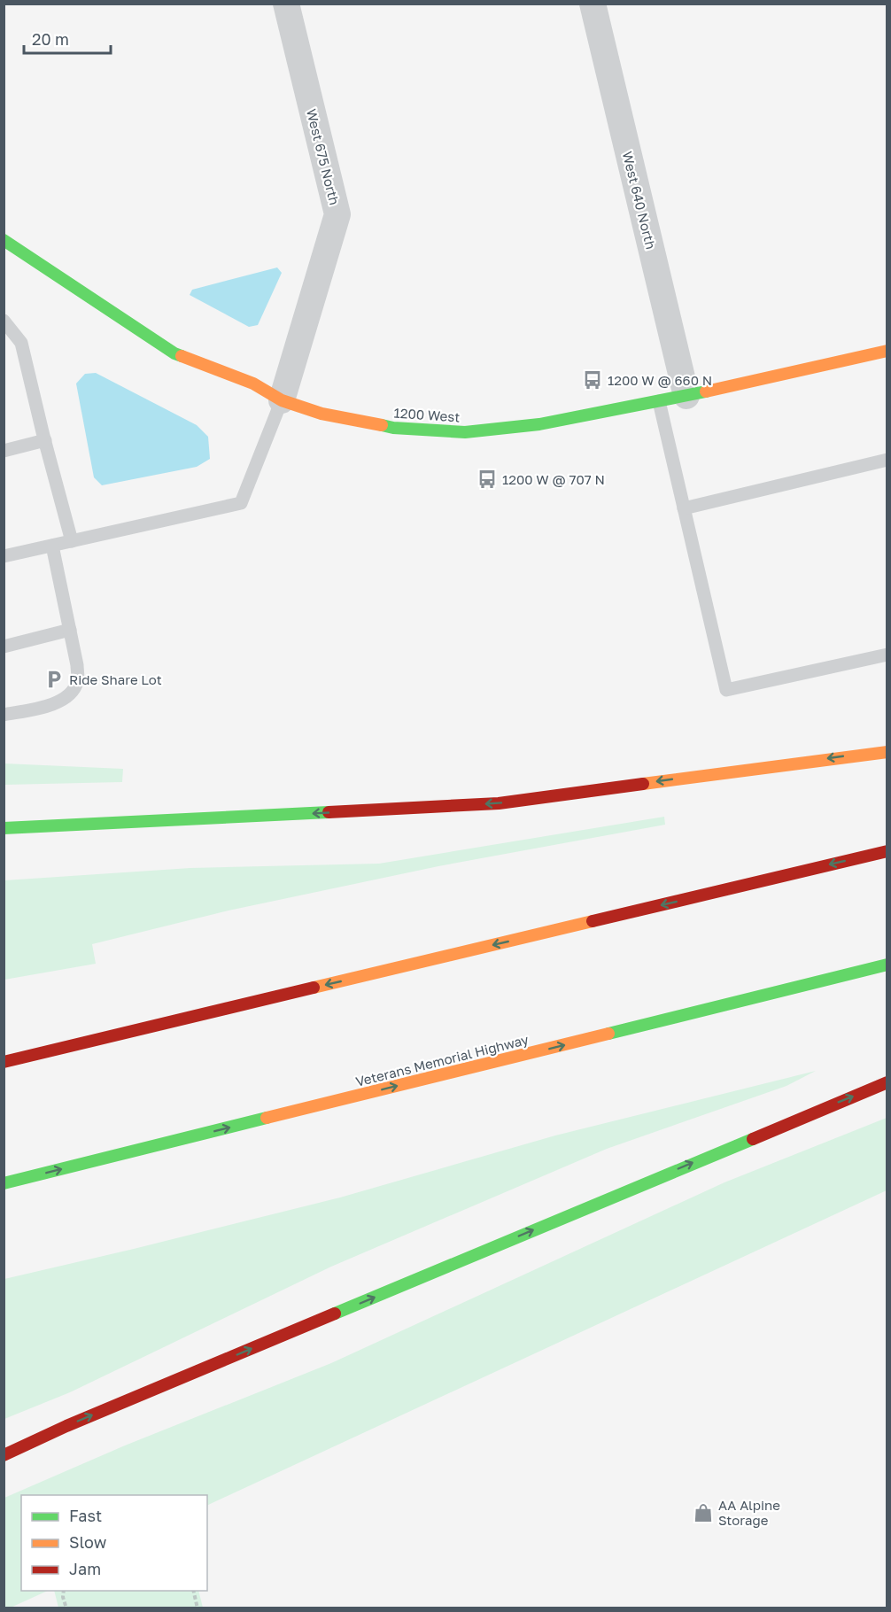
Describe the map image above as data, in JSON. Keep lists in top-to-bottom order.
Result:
{
  "streets": {
    "main road": ["1200 West", "Veterans Memorial Highway"],
    "street": ["West 675 North", "West 640 North"]
  },
  "crossings": [
    ["West 675 North", "1200 West"],
    ["West 640 North", "1200 West"]
  ],
  "one_way": ["Veterans Memorial Highway"],
  "places": {
    "bus stop": ["1200 W @ 660 N", "1200 W @ 707 N"],
    "parking": ["Ride Share Lot"],
    "shop": ["AA Alpine Storage"]
  },
  "legend": ["Fast", "Slow", "Jam"],
  "scale_bar": "20 m"
}
